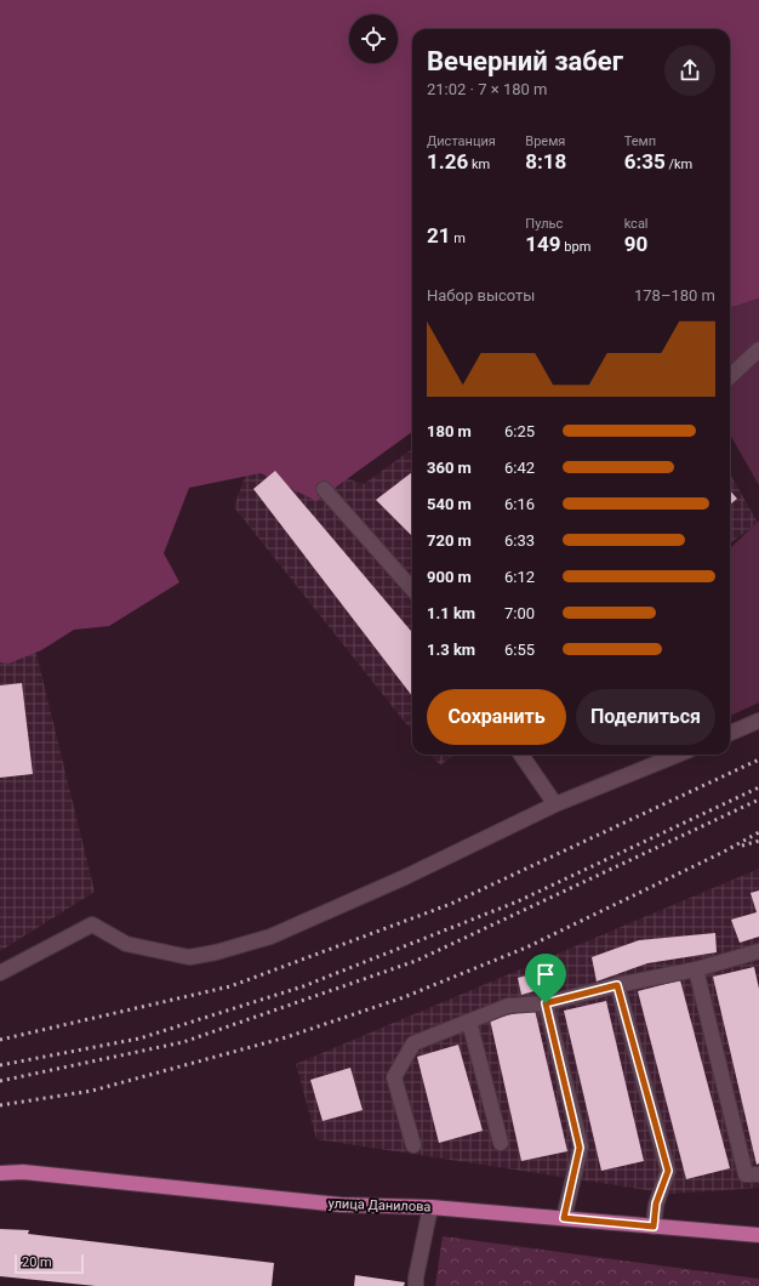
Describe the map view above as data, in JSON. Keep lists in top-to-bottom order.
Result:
{
  "streets": {
    "main road": ["улица Данилова"]
  },
  "scale_bar": "20 m",
  "page": {
    "heading": ["Вечерний забег", "21:02 · 7 × 180 m"],
    "stats": [
      ["Дистанция", "1.26 km"],
      ["Время", "8:18"],
      ["Темп", "6:35 /km"],
      ["21 m"],
      ["Пульс", "149 bpm"],
      ["kcal", "90"]
    ],
    "chart": ["Набор высоты", "178–180 m"],
    "list": [
      {
        "name": "180 m",
        "note": "6:25"
      },
      {
        "name": "360 m",
        "note": "6:42"
      },
      {
        "name": "540 m",
        "note": "6:16"
      },
      {
        "name": "720 m",
        "note": "6:33"
      },
      {
        "name": "900 m",
        "note": "6:12"
      },
      {
        "name": "1.1 km",
        "note": "7:00"
      },
      {
        "name": "1.3 km",
        "note": "6:55"
      }
    ],
    "buttons": ["Сохранить", "Поделиться"],
    "scale": "20 m"
  }
}
